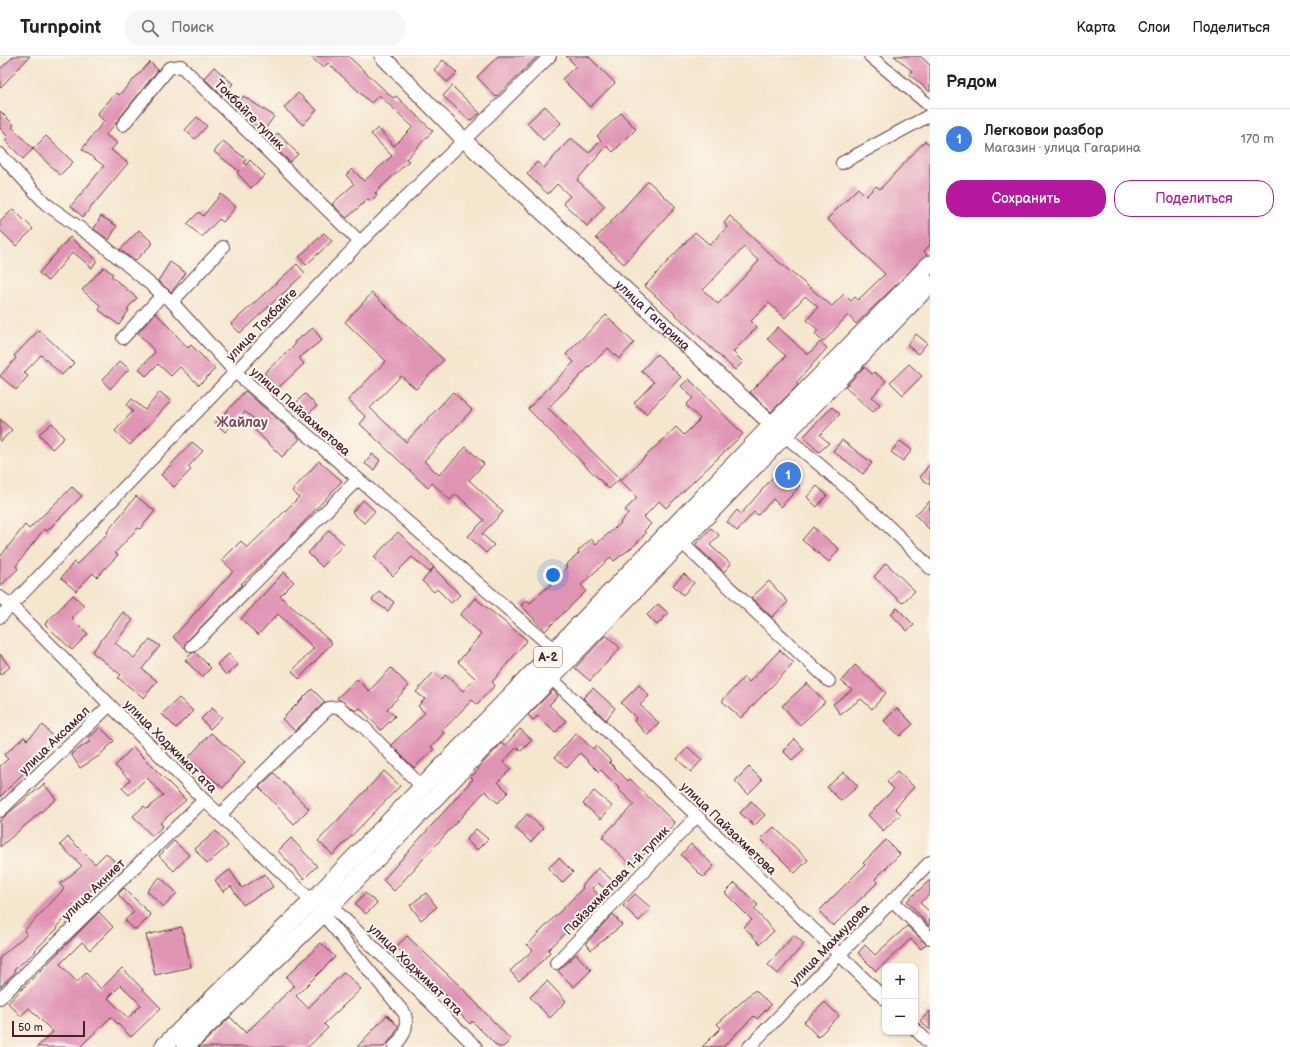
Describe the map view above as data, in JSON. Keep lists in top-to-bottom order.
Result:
{
  "streets": {
    "highway": ["A-2"],
    "main road": ["улица Гагарина"],
    "street": [
      "Токбайге тупик",
      "улица Токбайге",
      "улица Пайзахметова",
      "улица Аксамал",
      "улица Ходжимат ата",
      "Пайзахметова 1-й тупик",
      "улица Акниет",
      "улица Махмудова"
    ]
  },
  "crossings": [
    ["Токбайге тупик", "улица Токбайге"],
    ["улица Гагарина", "улица Токбайге"],
    ["улица Гагарина", "A-2"],
    ["улица Токбайге", "улица Пайзахметова"],
    ["улица Токбайге", "улица Ходжимат ата"],
    ["улица Пайзахметова", "A-2"],
    ["улица Пайзахметова", "Пайзахметова 1-й тупик"],
    ["улица Пайзахметова", "улица Махмудова"],
    ["A-2", "улица Ходжимат ата"],
    ["улица Аксамал", "улица Ходжимат ата"],
    ["улица Ходжимат ата", "улица Акниет"]
  ],
  "districts": ["Жайлау"],
  "scale_bar": "50 m",
  "page": {
    "header": "Turnpoint",
    "search": "Поиск",
    "nav": ["Карта", "Слои", "Поделиться"],
    "heading": "Рядом",
    "list": [
      {
        "mark": "1",
        "name": "Легковои разбор",
        "note": "Магазин · улица Гагарина",
        "value": "170 m"
      }
    ],
    "buttons": ["Сохранить", "Поделиться"],
    "pins": "1",
    "map_buttons": ["+", "−"],
    "scale": "50 m"
  }
}
